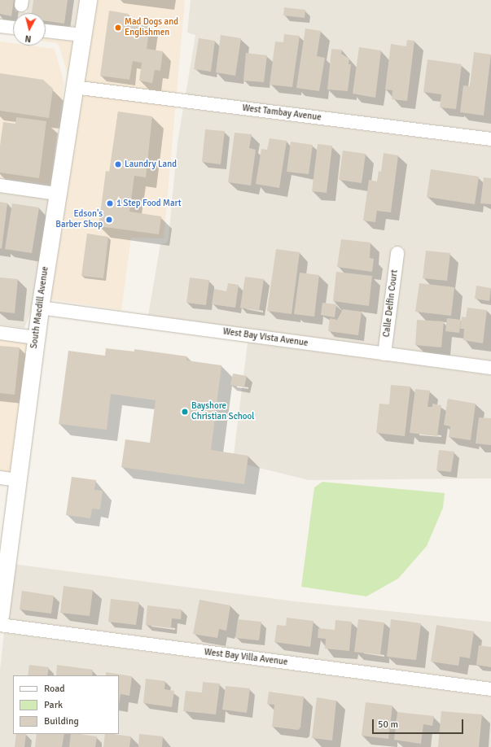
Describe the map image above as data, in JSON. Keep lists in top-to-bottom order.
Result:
{
  "streets": {
    "street": [
      "West Tambay Avenue",
      "Calle Delfin Court",
      "South Macdill Avenue",
      "West Bay Vista Avenue",
      "West Bay Villa Avenue"
    ]
  },
  "crossings": [
    ["West Tambay Avenue", "South Macdill Avenue"],
    ["Calle Delfin Court", "West Bay Vista Avenue"],
    ["South Macdill Avenue", "West Bay Vista Avenue"]
  ],
  "places": [
    "Mad Dogs and Englishmen",
    "Laundry Land",
    "1 Step Food Mart",
    "Edson's Barber Shop",
    "Bayshore Christian School"
  ],
  "legend": ["Road", "Park", "Building"],
  "scale_bar": "50 m",
  "north": "bottom"
}
